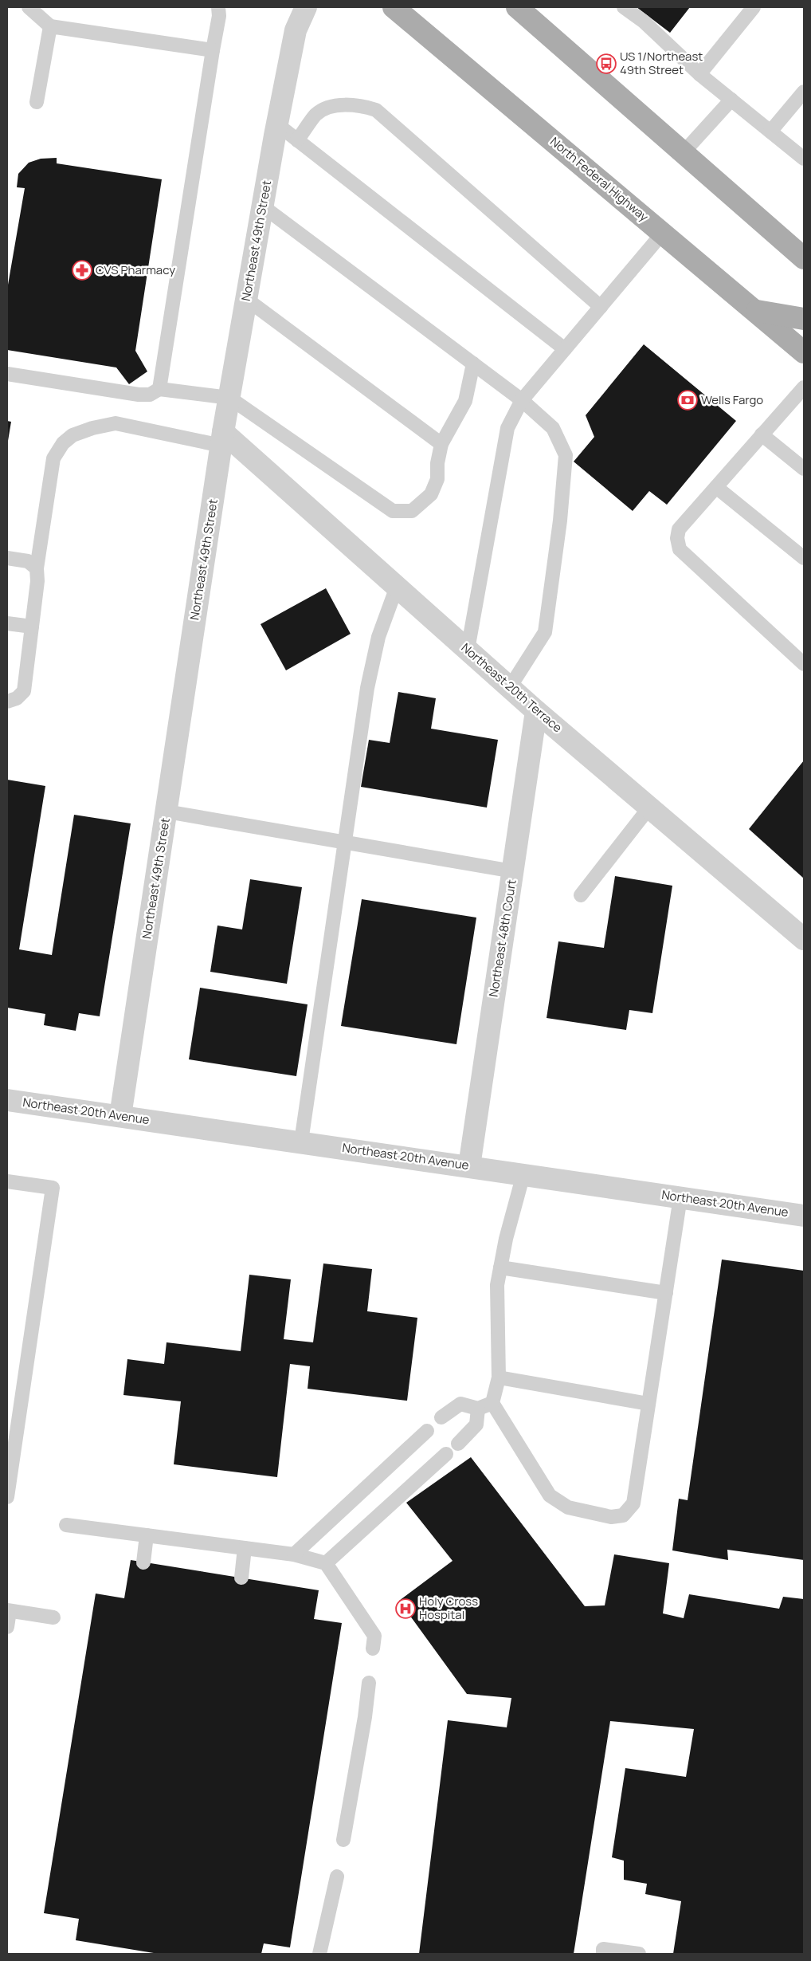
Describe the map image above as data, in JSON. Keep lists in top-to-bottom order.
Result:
{
  "streets": {
    "main road": ["North Federal Highway"],
    "street": [
      "Northeast 49th Street",
      "Northeast 20th Terrace",
      "Northeast 48th Court",
      "Northeast 20th Avenue"
    ]
  },
  "crossings": [
    ["Northeast 49th Street", "Northeast 20th Terrace"],
    ["Northeast 49th Street", "Northeast 20th Avenue"],
    ["Northeast 20th Terrace", "Northeast 48th Court"],
    ["Northeast 48th Court", "Northeast 20th Avenue"]
  ],
  "places": {
    "bus stop": ["US 1/Northeast 49th Street"],
    "pharmacy": ["CVS Pharmacy"],
    "bank": ["Wells Fargo"],
    "hospital": ["Holy Cross Hospital"]
  }
}
